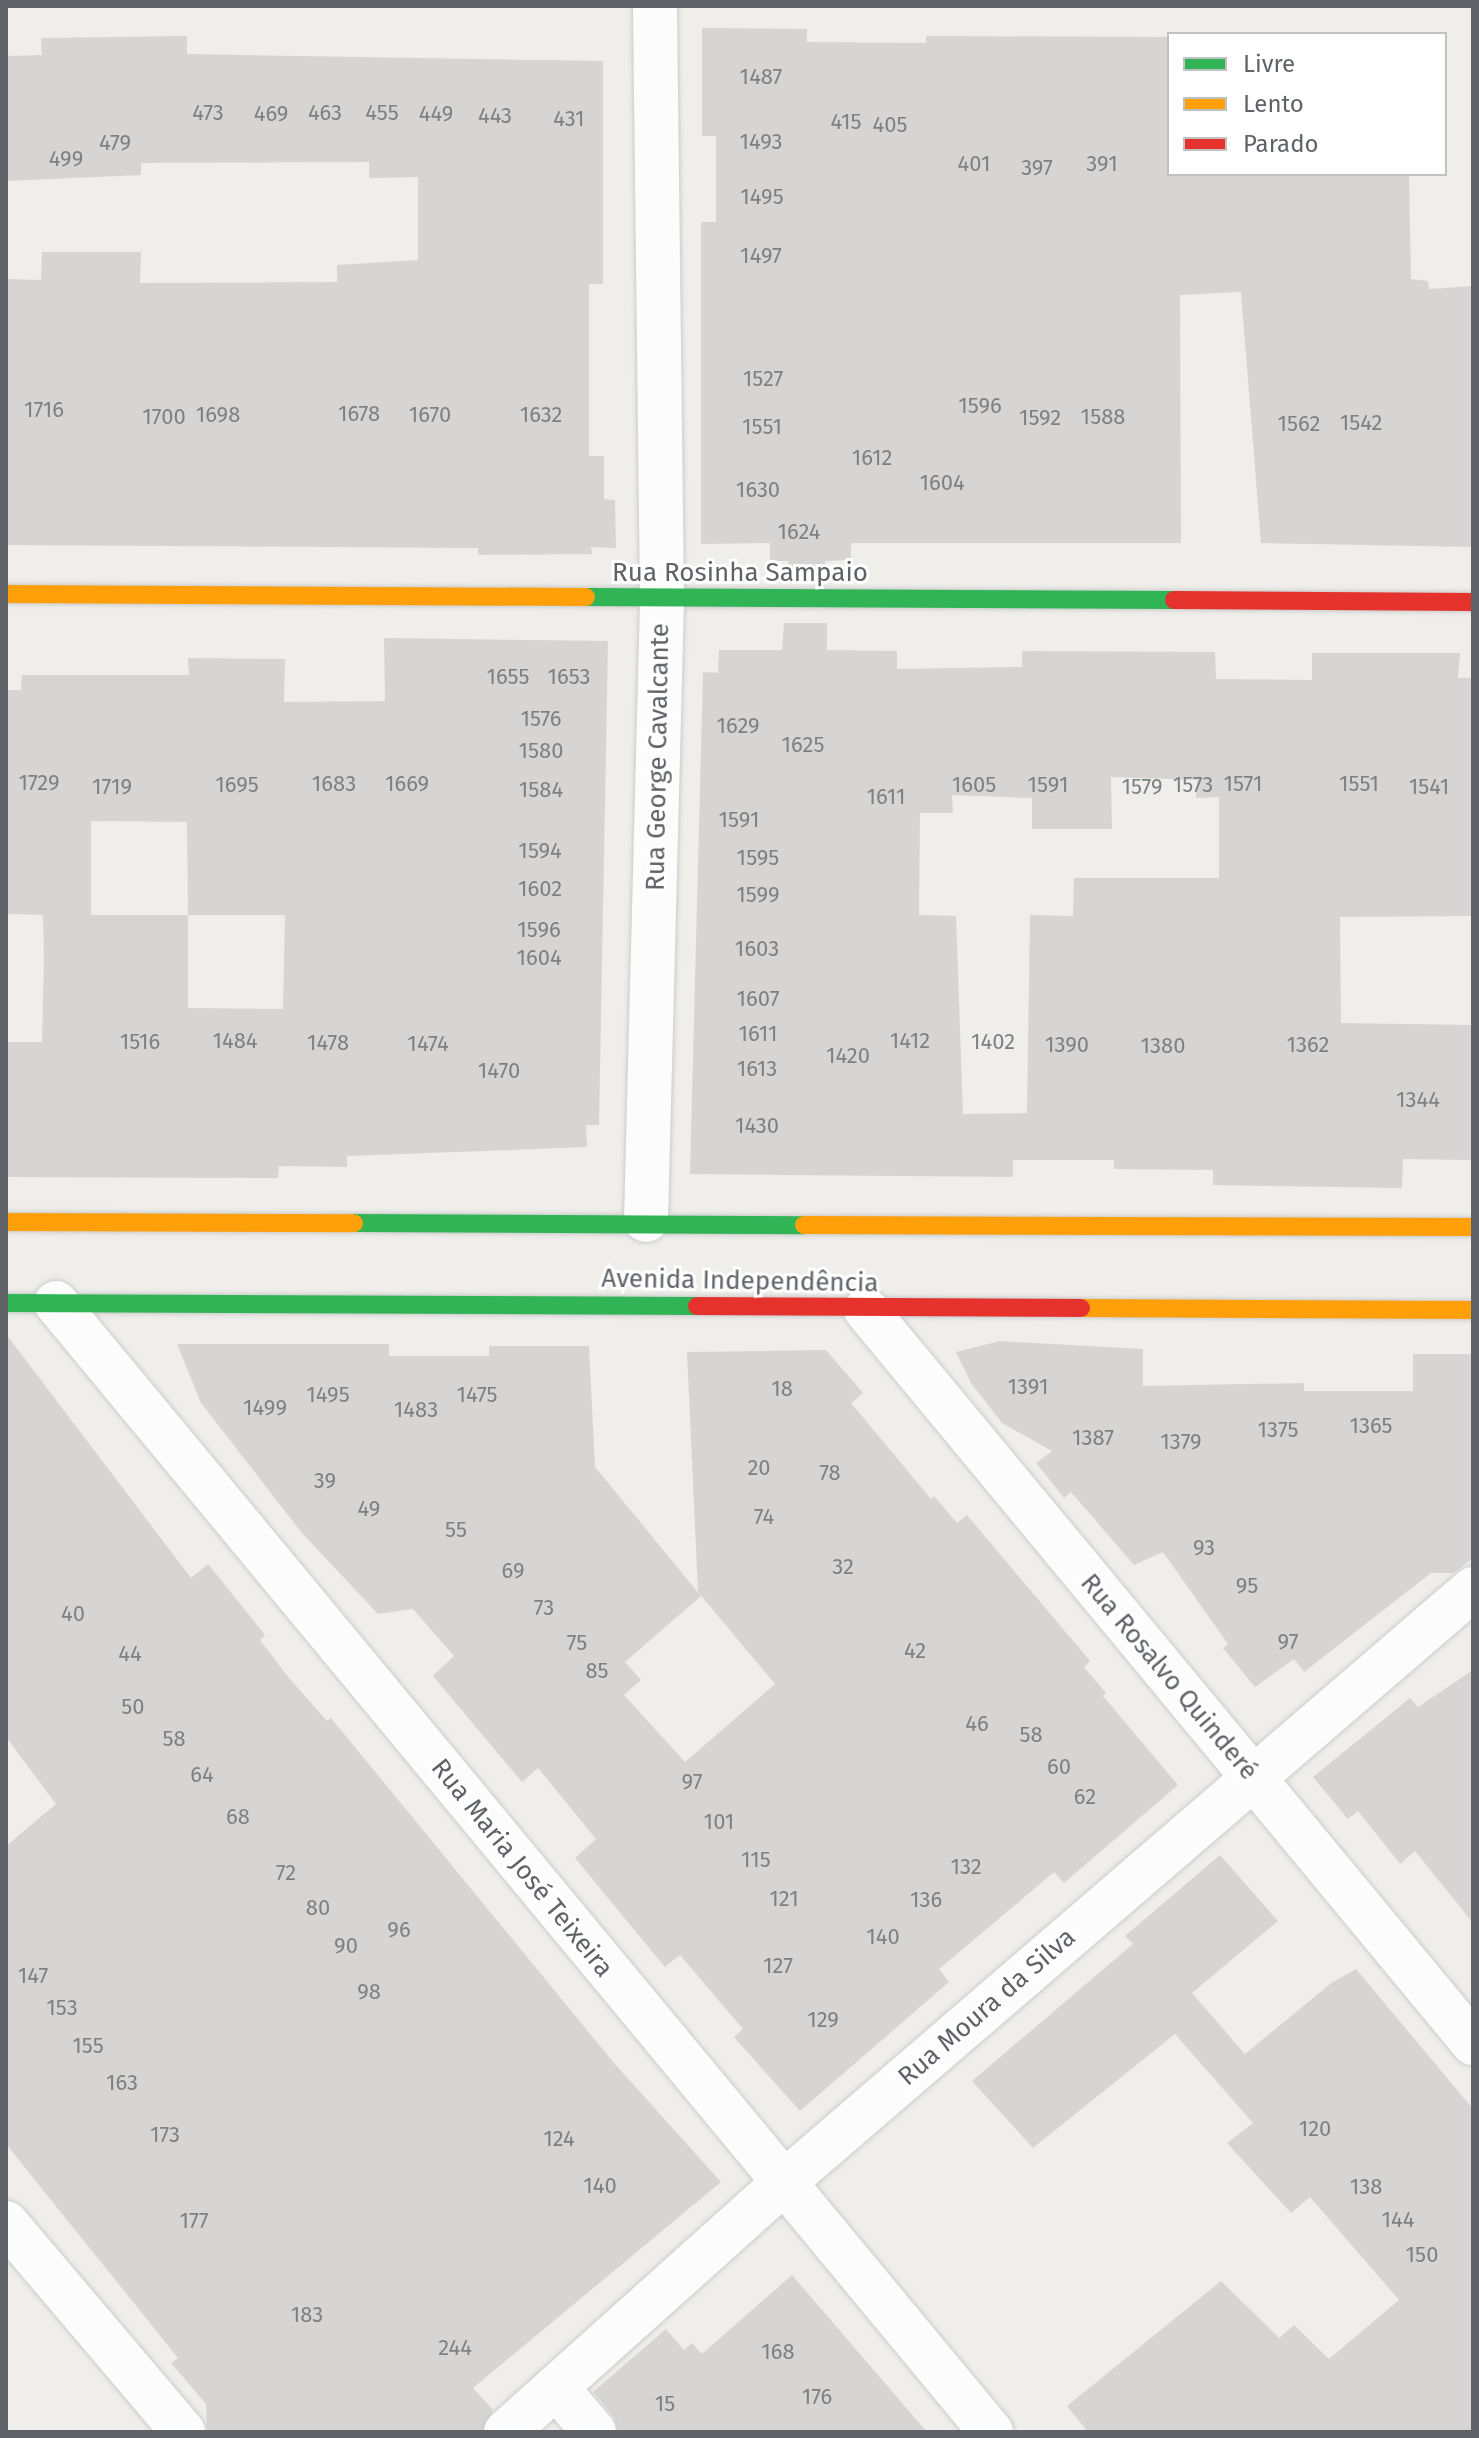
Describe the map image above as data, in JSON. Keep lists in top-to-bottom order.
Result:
{
  "streets": {
    "main road": ["Rua Rosinha Sampaio", "Avenida Independência"],
    "street": [
      "Rua George Cavalcante",
      "Rua Rosalvo Quinderé",
      "Rua Maria José Teixeira",
      "Rua Moura da Silva"
    ]
  },
  "crossings": [
    ["Rua Rosinha Sampaio", "Rua George Cavalcante"],
    ["Avenida Independência", "Rua Rosalvo Quinderé"],
    ["Avenida Independência", "Rua Maria José Teixeira"],
    ["Rua Rosalvo Quinderé", "Rua Moura da Silva"],
    ["Rua Maria José Teixeira", "Rua Moura da Silva"]
  ],
  "house_numbers": [
    "1487",
    "473",
    "463",
    "455",
    "469",
    "449",
    "443",
    "431",
    "415",
    "405",
    "1493",
    "479",
    "499",
    "401",
    "391",
    "397",
    "1495",
    "1497",
    "1527",
    "1596",
    "1716",
    "1678",
    "1698",
    "1670",
    "1632",
    "1700",
    "1588",
    "1592",
    "1542",
    "1562",
    "1551",
    "1612",
    "1604",
    "1630",
    "1624",
    "1655",
    "1653",
    "1576",
    "1629",
    "1625",
    "1580",
    "1729",
    "1683",
    "1669",
    "1571",
    "1551",
    "1695",
    "1605",
    "1591",
    "1573",
    "1719",
    "1579",
    "1541",
    "1584",
    "1611",
    "1591",
    "1594",
    "1595",
    "1602",
    "1599",
    "1596",
    "1603",
    "1604",
    "1607",
    "1611",
    "1484",
    "1412",
    "1516",
    "1402",
    "1478",
    "1474",
    "1390",
    "1362",
    "1380",
    "1420",
    "1613",
    "1470",
    "1344",
    "1430",
    "1391",
    "18",
    "1495",
    "1475",
    "1499",
    "1483",
    "1365",
    "1375",
    "1387",
    "1379",
    "20",
    "78",
    "39",
    "49",
    "74",
    "55",
    "93",
    "32",
    "69",
    "95",
    "73",
    "40",
    "97",
    "75",
    "42",
    "44",
    "85",
    "50",
    "46",
    "58",
    "58",
    "60",
    "64",
    "97",
    "62",
    "68",
    "101",
    "115",
    "132",
    "72",
    "121",
    "136",
    "80",
    "96",
    "140",
    "90",
    "127",
    "147",
    "98",
    "153",
    "129",
    "155",
    "163",
    "120",
    "173",
    "124",
    "140",
    "138",
    "144",
    "177",
    "150",
    "183",
    "244",
    "168",
    "176",
    "15"
  ],
  "legend": ["Livre", "Lento", "Parado"]
}
